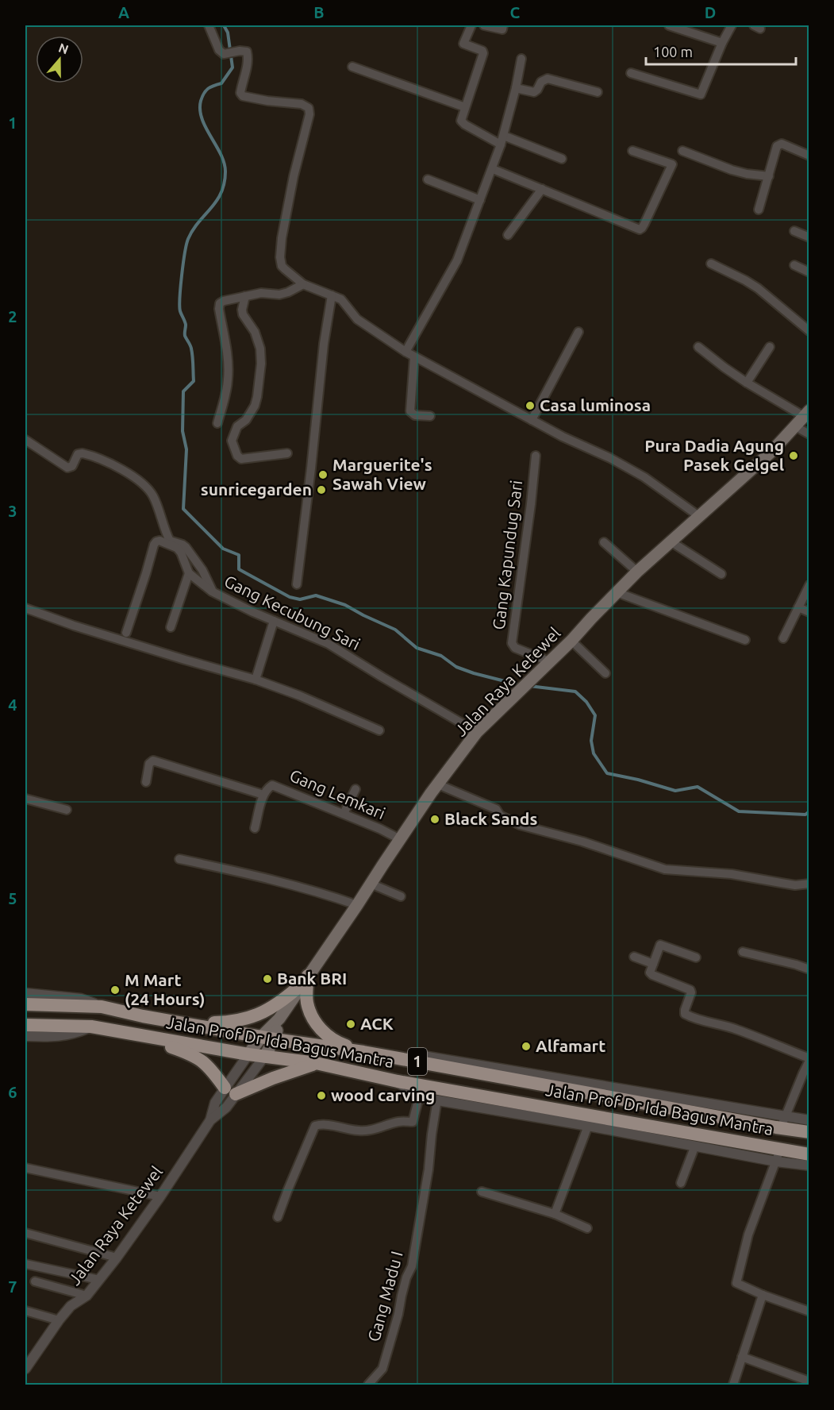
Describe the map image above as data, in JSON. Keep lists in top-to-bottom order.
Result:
{
  "streets": {
    "highway": ["Jalan Prof Dr Ida Bagus Mantra", "1"],
    "main road": ["Jalan Raya Ketewel"],
    "street": [
      "Gang Kapundug Sari",
      "Gang Kecubung Sari",
      "Gang Lemkari",
      "Gang Madu I"
    ]
  },
  "crossings": [
    ["Gang Kapundug Sari", "Jalan Raya Ketewel"],
    ["Gang Kecubung Sari", "Jalan Raya Ketewel"],
    ["Jalan Raya Ketewel", "Gang Lemkari"],
    ["Jalan Raya Ketewel", "Jalan Prof Dr Ida Bagus Mantra"]
  ],
  "places": [
    "Casa luminosa",
    "Pura Dadia Agung Pasek Gelgel",
    "Marguerite's Sawah View",
    "sunricegarden",
    "Black Sands",
    "Bank BRI",
    "M Mart (24 Hours)",
    "ACK",
    "Alfamart",
    "wood carving"
  ],
  "scale_bar": "100 m",
  "north": "top",
  "grid": {
    "columns": [
      "A",
      "B",
      "C",
      "D"
    ],
    "rows": [
      "1",
      "2",
      "3",
      "4",
      "5",
      "6",
      "7"
    ]
  }
}
